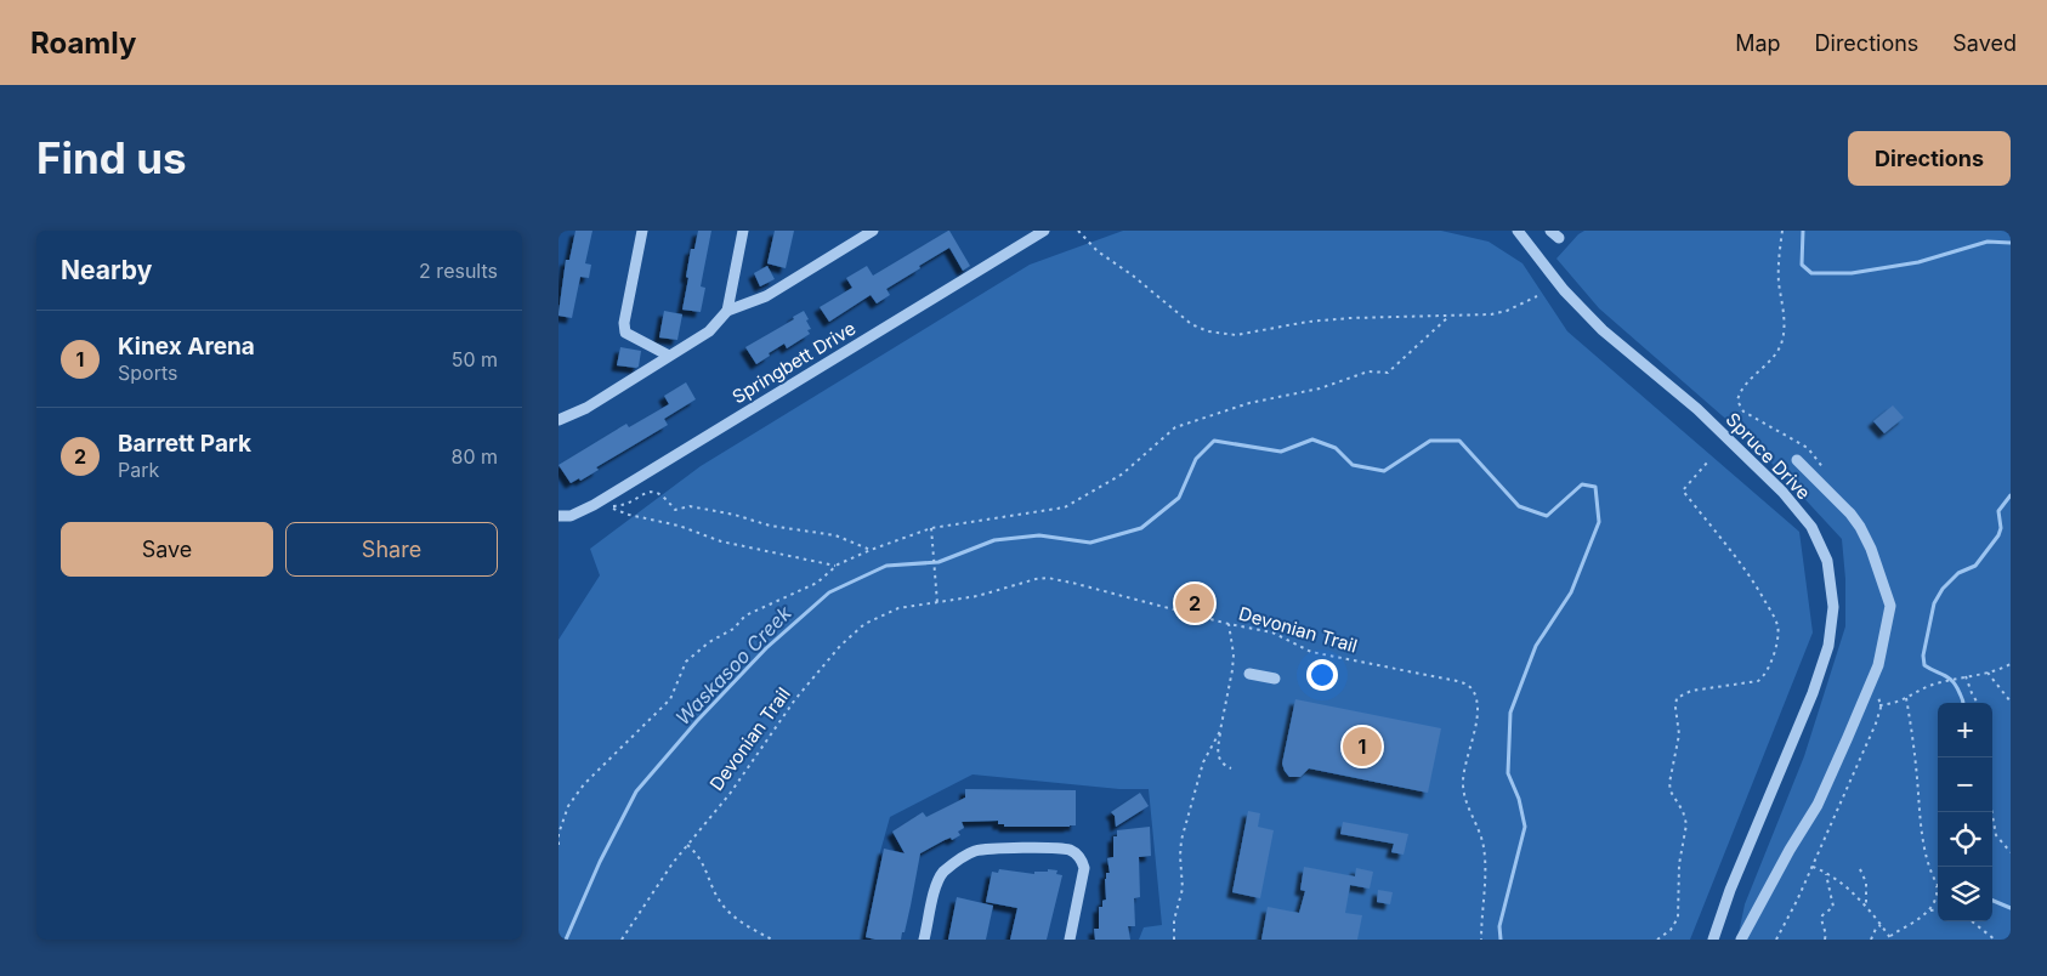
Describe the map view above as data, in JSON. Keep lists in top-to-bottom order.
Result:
{
  "streets": {
    "street": ["Springbett Drive", "Spruce Drive"],
    "path": ["Devonian Trail"]
  },
  "water": ["Waskasoo Creek"],
  "page": {
    "header": "Roamly",
    "nav": ["Map", "Directions", "Saved"],
    "buttons": [
      "Directions",
      ["Save", "Share"]
    ],
    "title": "Find us",
    "heading": ["Nearby", "2 results"],
    "list": [
      {
        "mark": "1",
        "name": "Kinex Arena",
        "note": "Sports",
        "value": "50 m"
      },
      {
        "mark": "2",
        "name": "Barrett Park",
        "note": "Park",
        "value": "80 m"
      }
    ],
    "pins": ["2", "1"],
    "map_buttons": ["+", "−"]
  }
}
